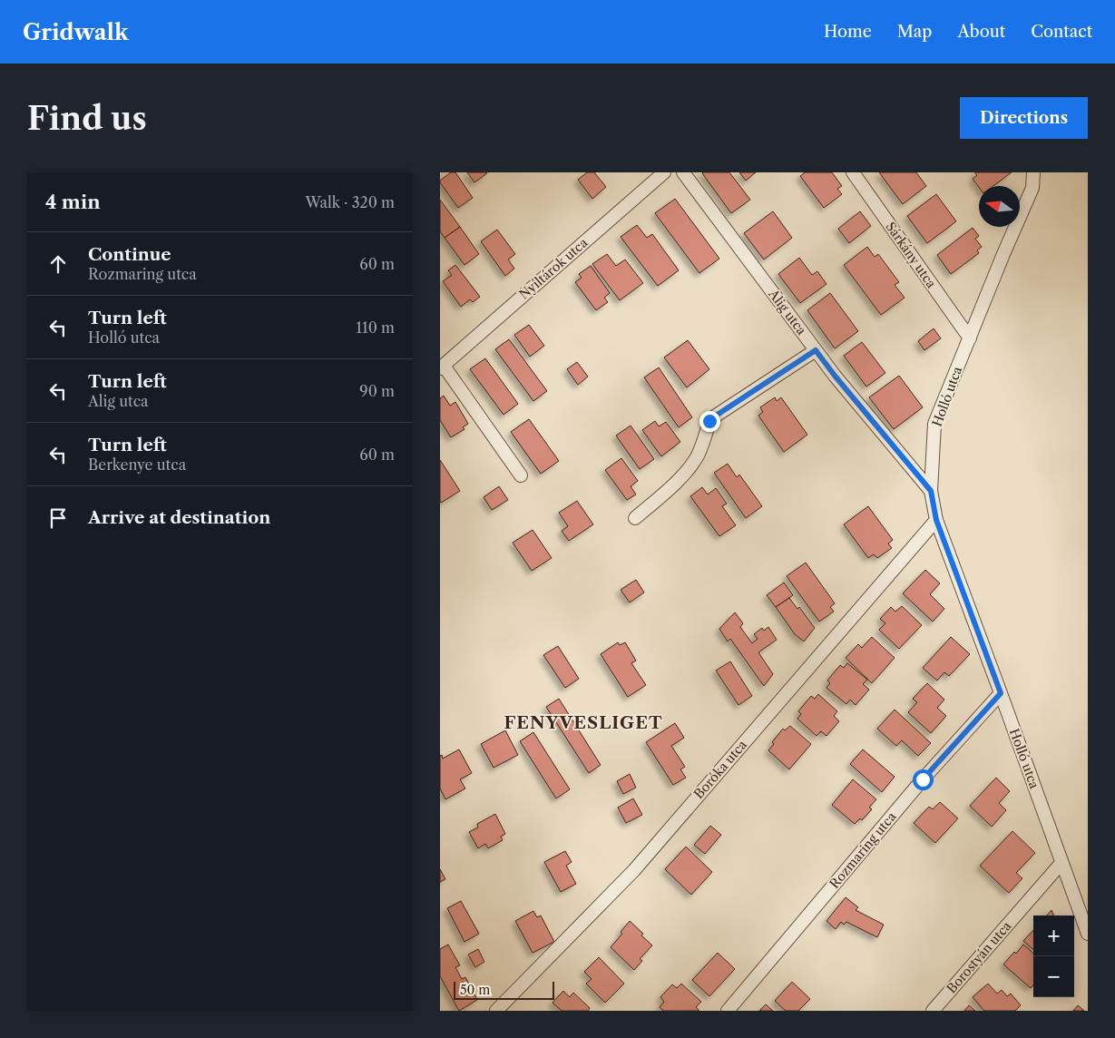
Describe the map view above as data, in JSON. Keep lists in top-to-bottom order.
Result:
{
  "streets": {
    "street": [
      "Sárkány utca",
      "Nyíltárok utca",
      "Alig utca",
      "Holló utca",
      "Boróka utca",
      "Rozmaring utca",
      "Borostyán utca"
    ]
  },
  "crossings": [
    ["Sárkány utca", "Holló utca"],
    ["Alig utca", "Holló utca"],
    ["Holló utca", "Boróka utca"],
    ["Holló utca", "Rozmaring utca"],
    ["Holló utca", "Borostyán utca"]
  ],
  "districts": ["FENYVESLIGET"],
  "scale_bar": "50 m",
  "north": "left",
  "page": {
    "header": "Gridwalk",
    "nav": [
      "Home",
      "Map",
      "About",
      "Contact"
    ],
    "buttons": "Directions",
    "title": "Find us",
    "heading": ["4 min", "Walk · 320 m"],
    "list": [
      ["Continue", "Rozmaring utca", "60 m"],
      ["Turn left", "Holló utca", "110 m"],
      ["Turn left", "Alig utca", "90 m"],
      ["Turn left", "Berkenye utca", "60 m"],
      "Arrive at destination"
    ],
    "map_buttons": ["+", "−"],
    "scale": "50 m"
  }
}
